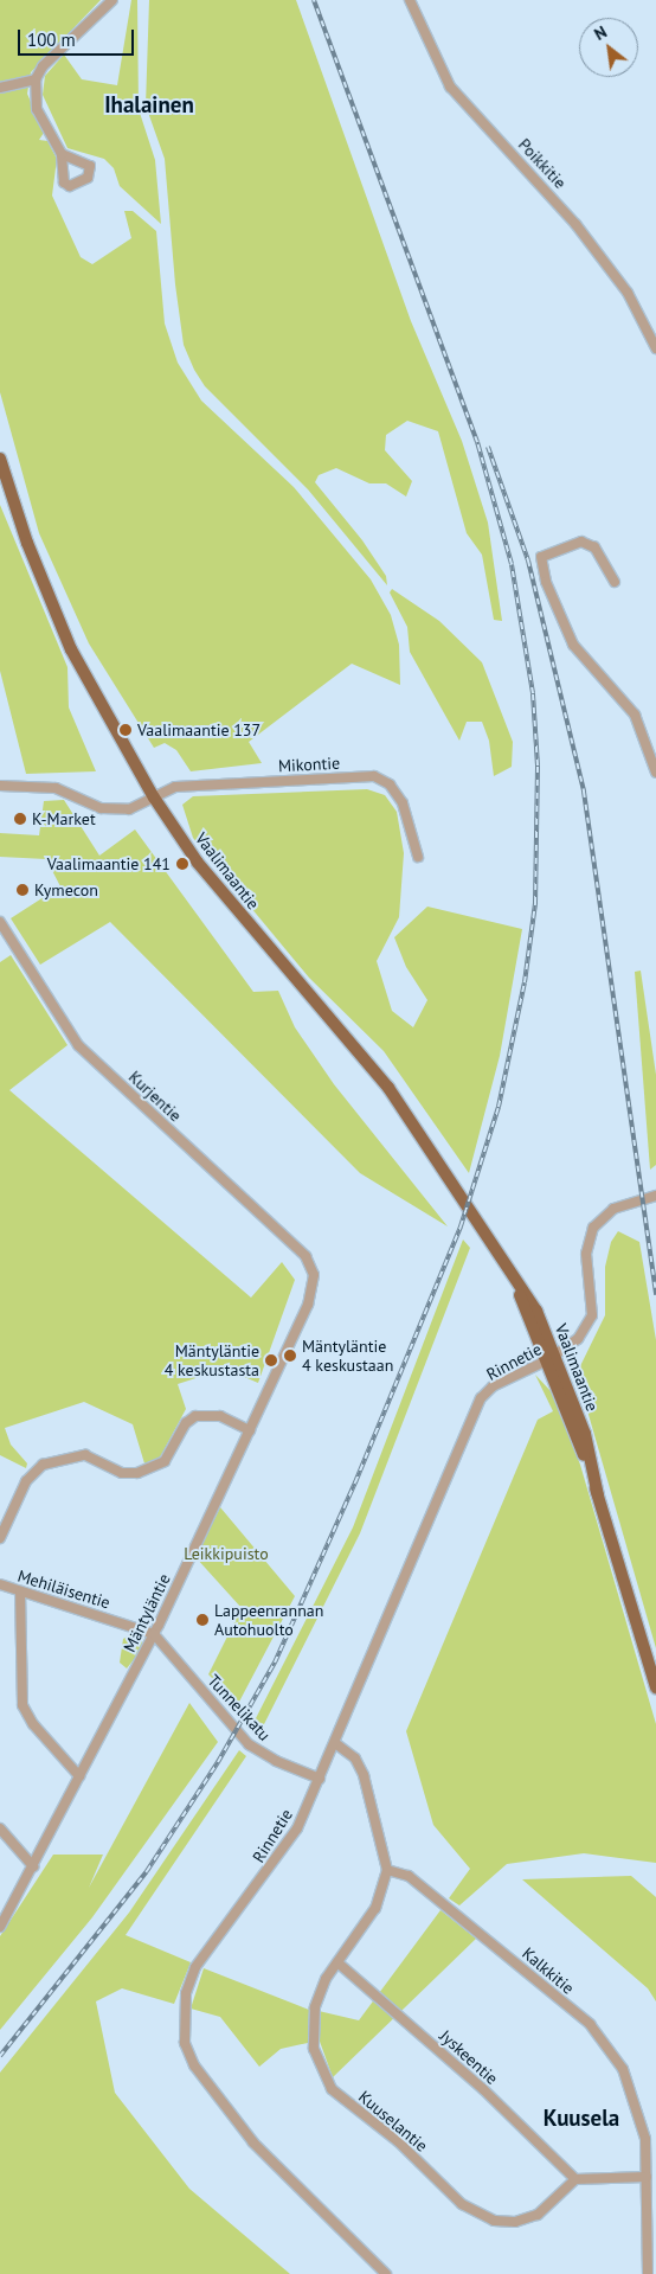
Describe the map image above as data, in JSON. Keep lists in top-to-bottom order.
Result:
{
  "streets": {
    "main road": ["Vaalimaantie"],
    "street": [
      "Poikkitie",
      "Mikontie",
      "Kurjentie",
      "Rinnetie",
      "Mehiläisentie",
      "Mäntyläntie",
      "Tunnelikatu",
      "Kalkkitie",
      "Jyskeentie",
      "Kuuselantie"
    ]
  },
  "crossings": [
    ["Mikontie", "Vaalimaantie"],
    ["Vaalimaantie", "Rinnetie"],
    ["Kurjentie", "Mäntyläntie"],
    ["Rinnetie", "Tunnelikatu"],
    ["Mehiläisentie", "Mäntyläntie"],
    ["Mehiläisentie", "Tunnelikatu"],
    ["Mäntyläntie", "Tunnelikatu"],
    ["Kalkkitie", "Kuuselantie"],
    ["Jyskeentie", "Kuuselantie"]
  ],
  "districts": ["Ihalainen", "Kuusela"],
  "parks": ["Leikkipuisto"],
  "places": [
    "Vaalimaantie 137",
    "K-Market",
    "Vaalimaantie 141",
    "Kymecon",
    "Mäntyläntie 4 keskustaan",
    "Mäntyläntie 4 keskustasta",
    "Lappeenrannan Autohuolto"
  ],
  "scale_bar": "100 m",
  "north": "top left"
}
